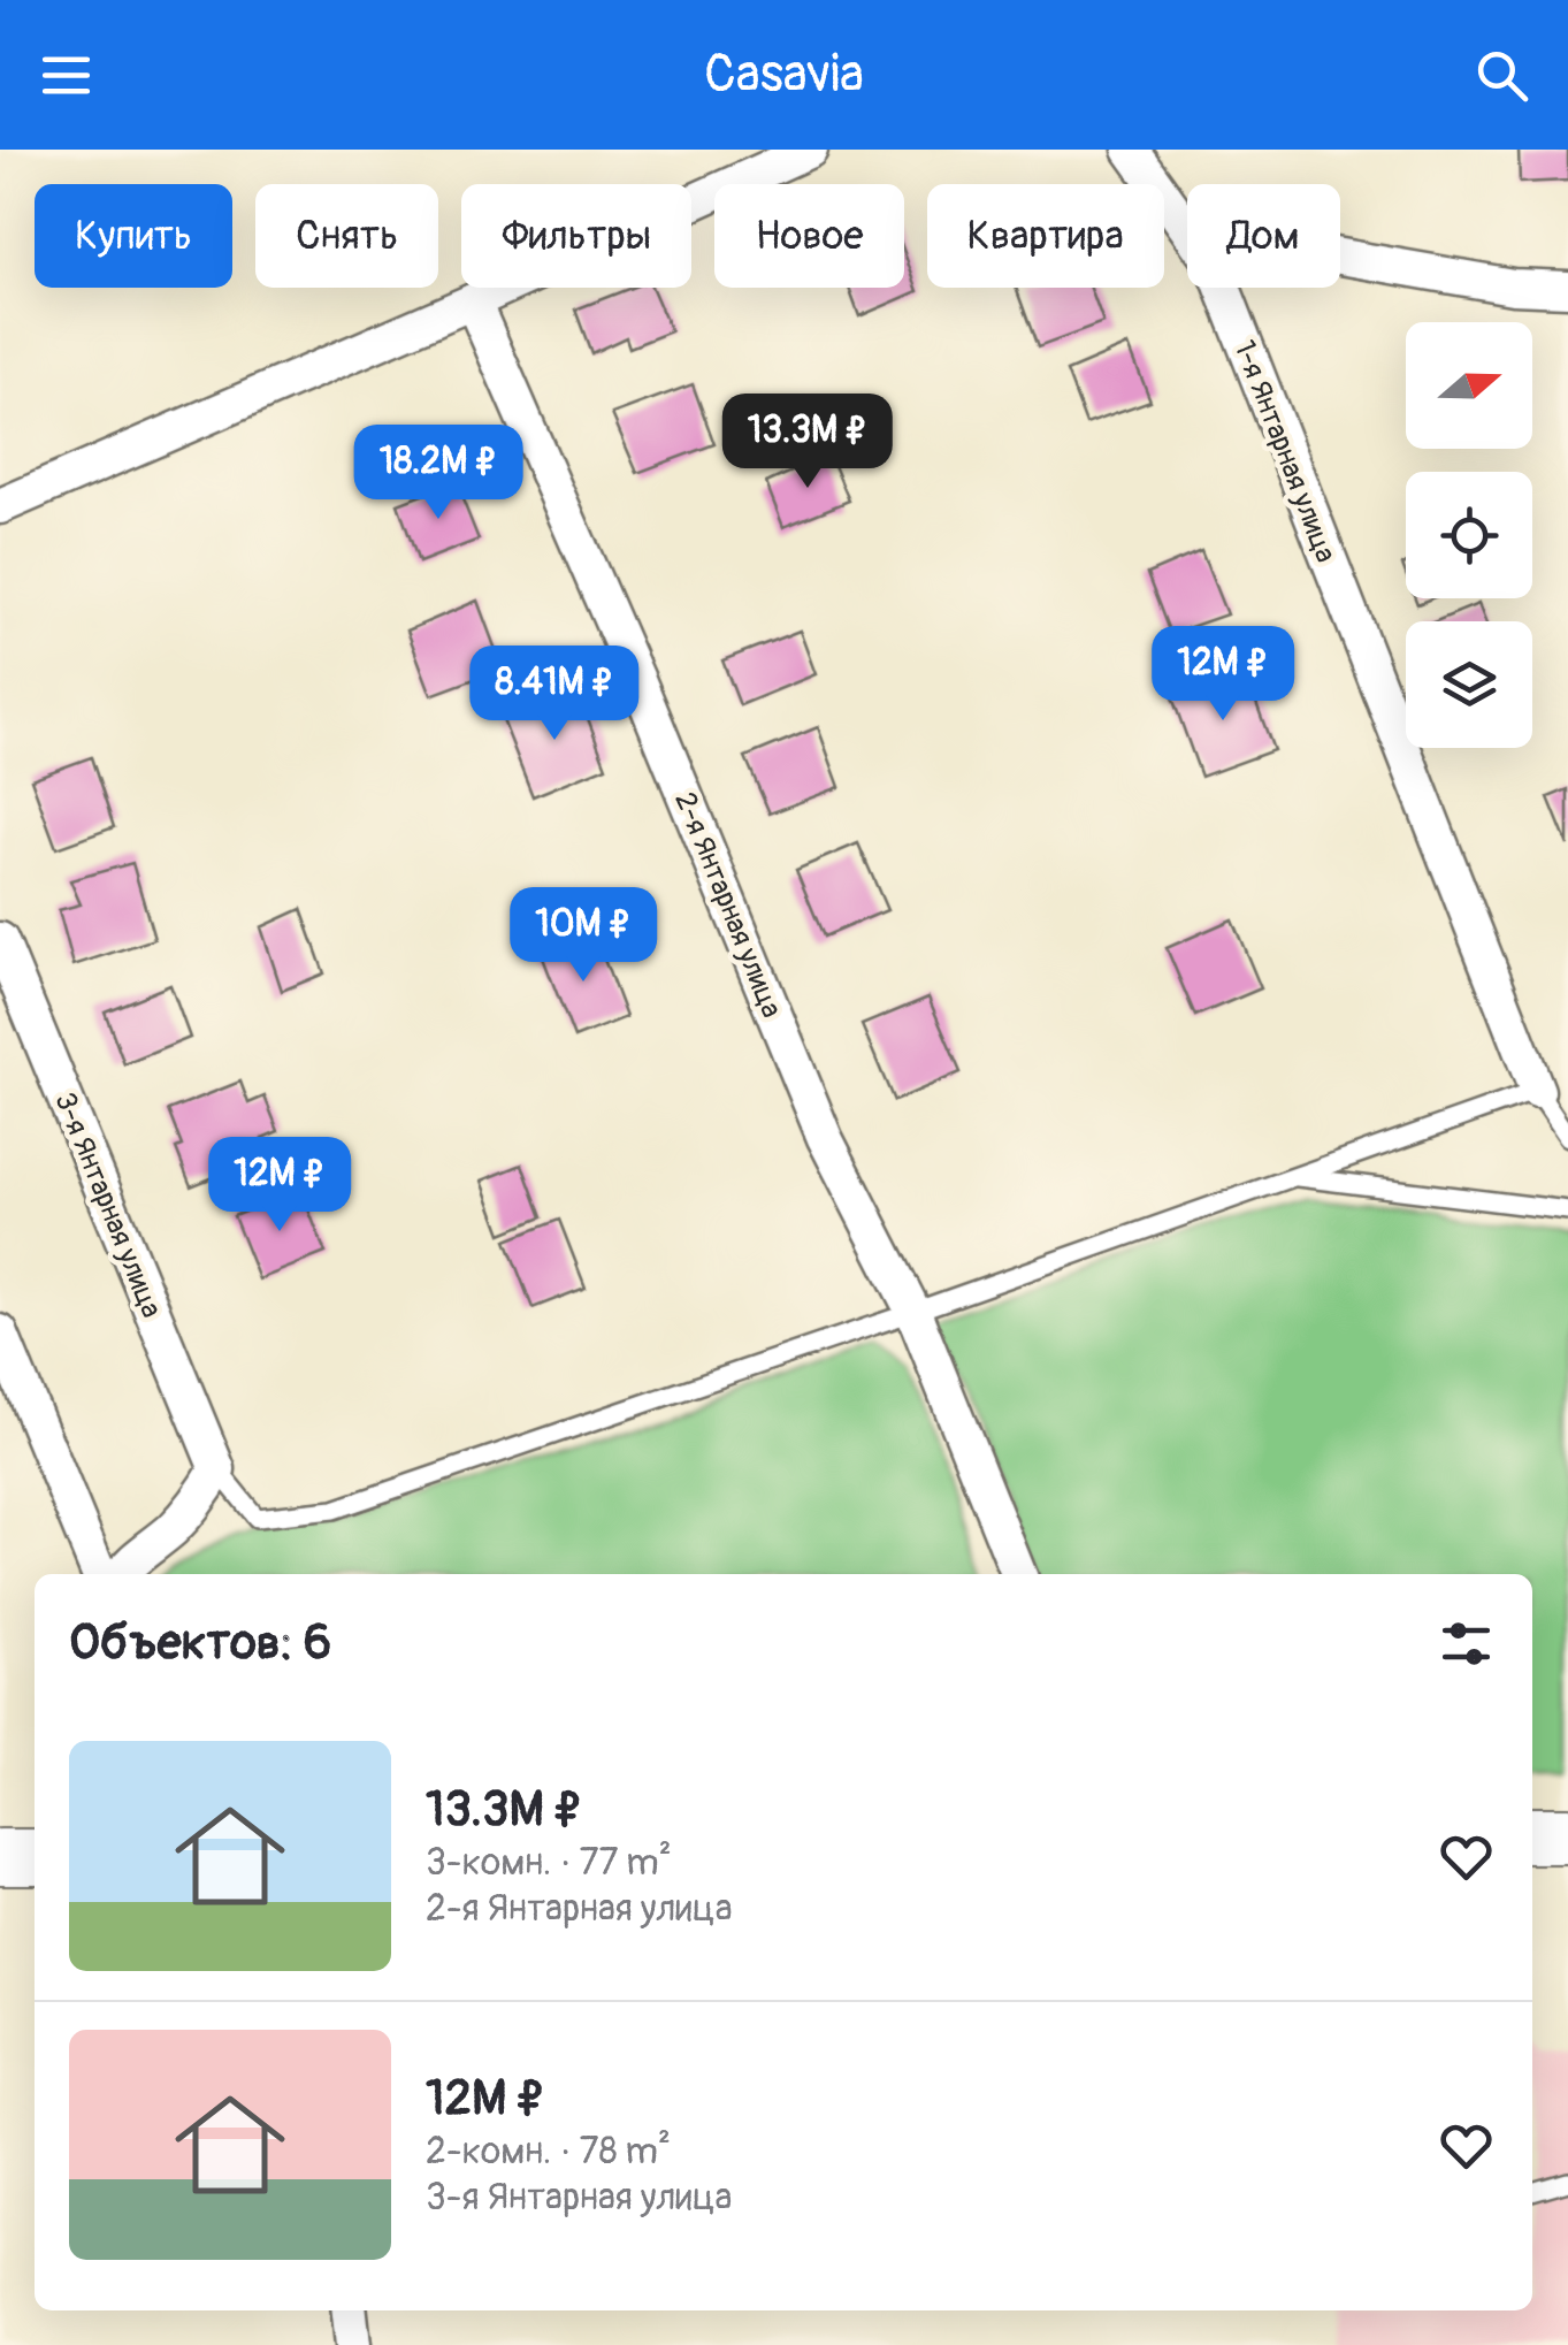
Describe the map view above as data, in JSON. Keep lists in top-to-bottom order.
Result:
{
  "streets": {
    "street": ["1-я Янтарная улица", "2-я Янтарная улица", "3-я Янтарная улица"]
  },
  "north": "right",
  "page": {
    "header": "Casavia",
    "chip": [
      "Купить",
      "Снять",
      "Фильтры",
      "Новое",
      "Квартира",
      "Дом"
    ],
    "price": [
      "13.3M ₽",
      "18.2M ₽",
      "12M ₽",
      "8.41M ₽",
      "10M ₽",
      "12M ₽"
    ],
    "heading": "Объектов: 6",
    "list": [
      {
        "name": "13.3M ₽",
        "note": "3-комн. · 77 m² · 2-я Янтарная улица"
      },
      {
        "name": "12M ₽",
        "note": "2-комн. · 78 m² · 3-я Янтарная улица"
      }
    ]
  }
}
